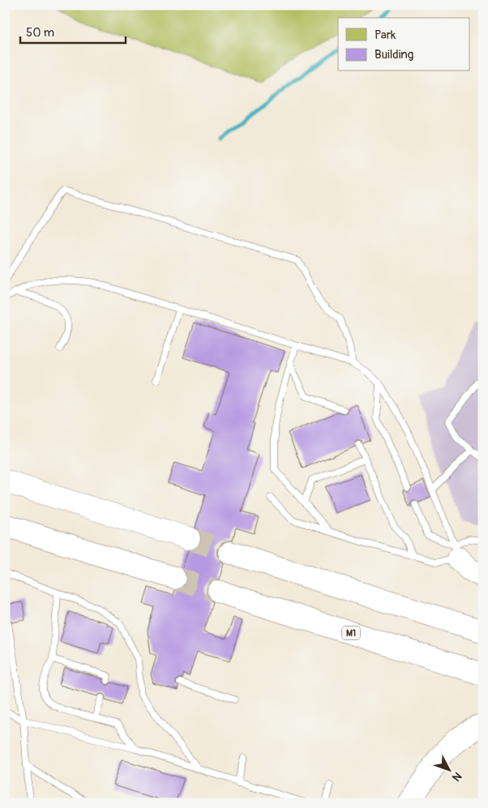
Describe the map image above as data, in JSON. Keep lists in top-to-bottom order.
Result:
{
  "streets": {
    "highway": ["M1"]
  },
  "legend": ["Park", "Building"],
  "scale_bar": "50 m",
  "north": "bottom right"
}
